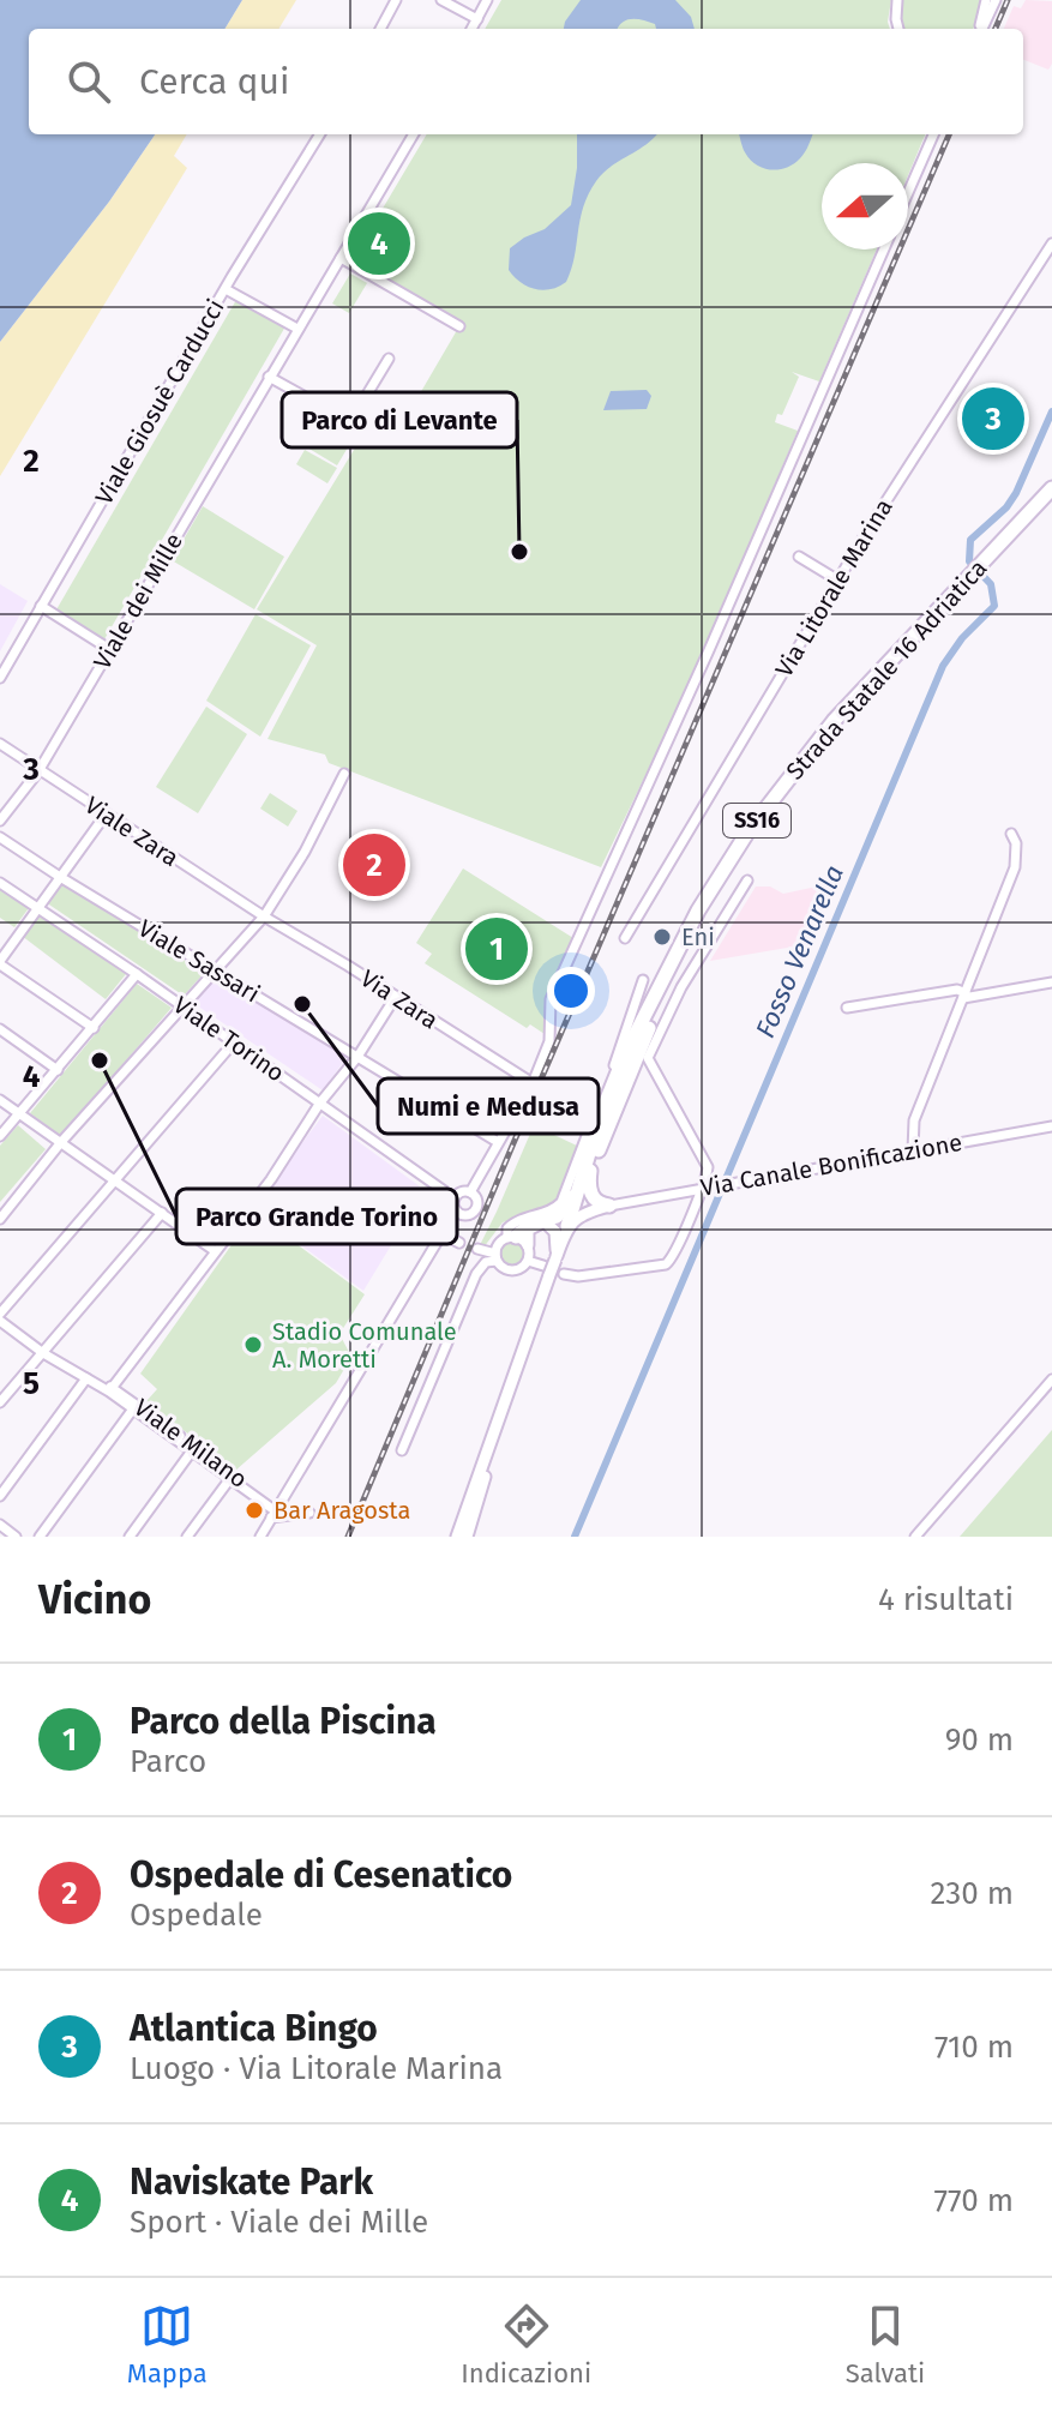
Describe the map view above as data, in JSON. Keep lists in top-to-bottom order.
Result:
{
  "streets": {
    "highway": ["Strada Statale 16 Adriatica", "SS16"],
    "street": [
      "Viale Giosuè Carducci",
      "Via Litorale Marina",
      "Viale dei Mille",
      "Viale Zara",
      "Viale Sassari",
      "Via Zara",
      "Viale Torino",
      "Via Canale Bonificazione",
      "Viale Milano"
    ]
  },
  "crossings": [
    ["Viale dei Mille", "Viale Zara"],
    ["Viale Zara", "Via Zara"]
  ],
  "water": ["Fosso Venarella"],
  "places": [
    "Parco di Levante",
    "Eni",
    "Numi e Medusa",
    "Parco Grande Torino",
    "Stadio Comunale A. Moretti",
    "Bar Aragosta"
  ],
  "north": "left",
  "page": {
    "search": "Cerca qui",
    "pins": [
      "4",
      "3",
      "2",
      "1"
    ],
    "heading": ["Vicino", "4 risultati"],
    "list": [
      {
        "mark": "1",
        "name": "Parco della Piscina",
        "note": "Parco",
        "value": "90 m"
      },
      {
        "mark": "2",
        "name": "Ospedale di Cesenatico",
        "note": "Ospedale",
        "value": "230 m"
      },
      {
        "mark": "3",
        "name": "Atlantica Bingo",
        "note": "Luogo · Via Litorale Marina",
        "value": "710 m"
      },
      {
        "mark": "4",
        "name": "Naviskate Park",
        "note": "Sport · Viale dei Mille",
        "value": "770 m"
      }
    ],
    "nav": ["Mappa", "Indicazioni", "Salvati"]
  },
  "grid": {
    "rows": [
      "2",
      "3",
      "4",
      "5"
    ]
  }
}
